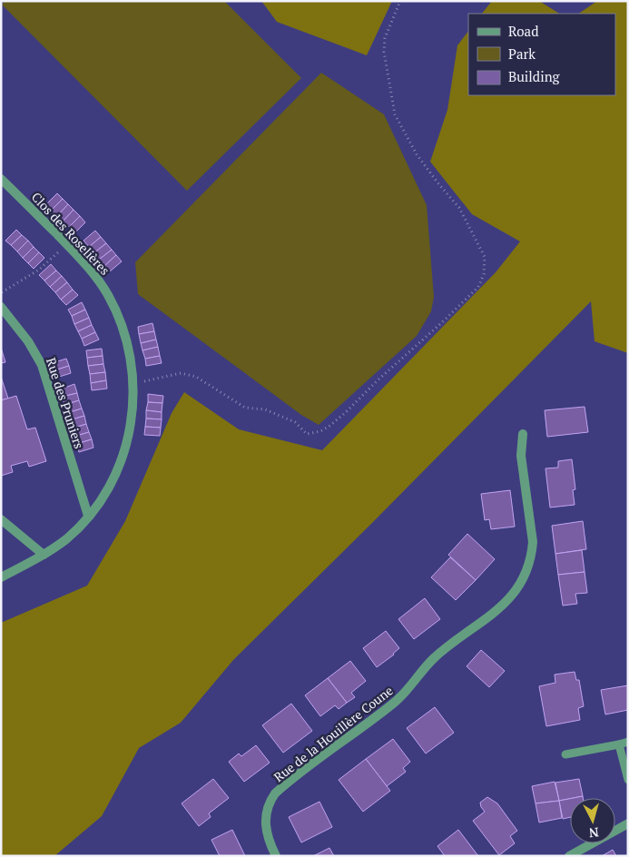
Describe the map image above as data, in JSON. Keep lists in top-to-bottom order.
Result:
{
  "streets": {
    "street": ["Clos des Roselières", "Rue des Pruniers", "Rue de la Houillère Coune"]
  },
  "crossings": [
    ["Clos des Roselières", "Rue des Pruniers"]
  ],
  "legend": ["Road", "Park", "Building"],
  "north": "bottom"
}
